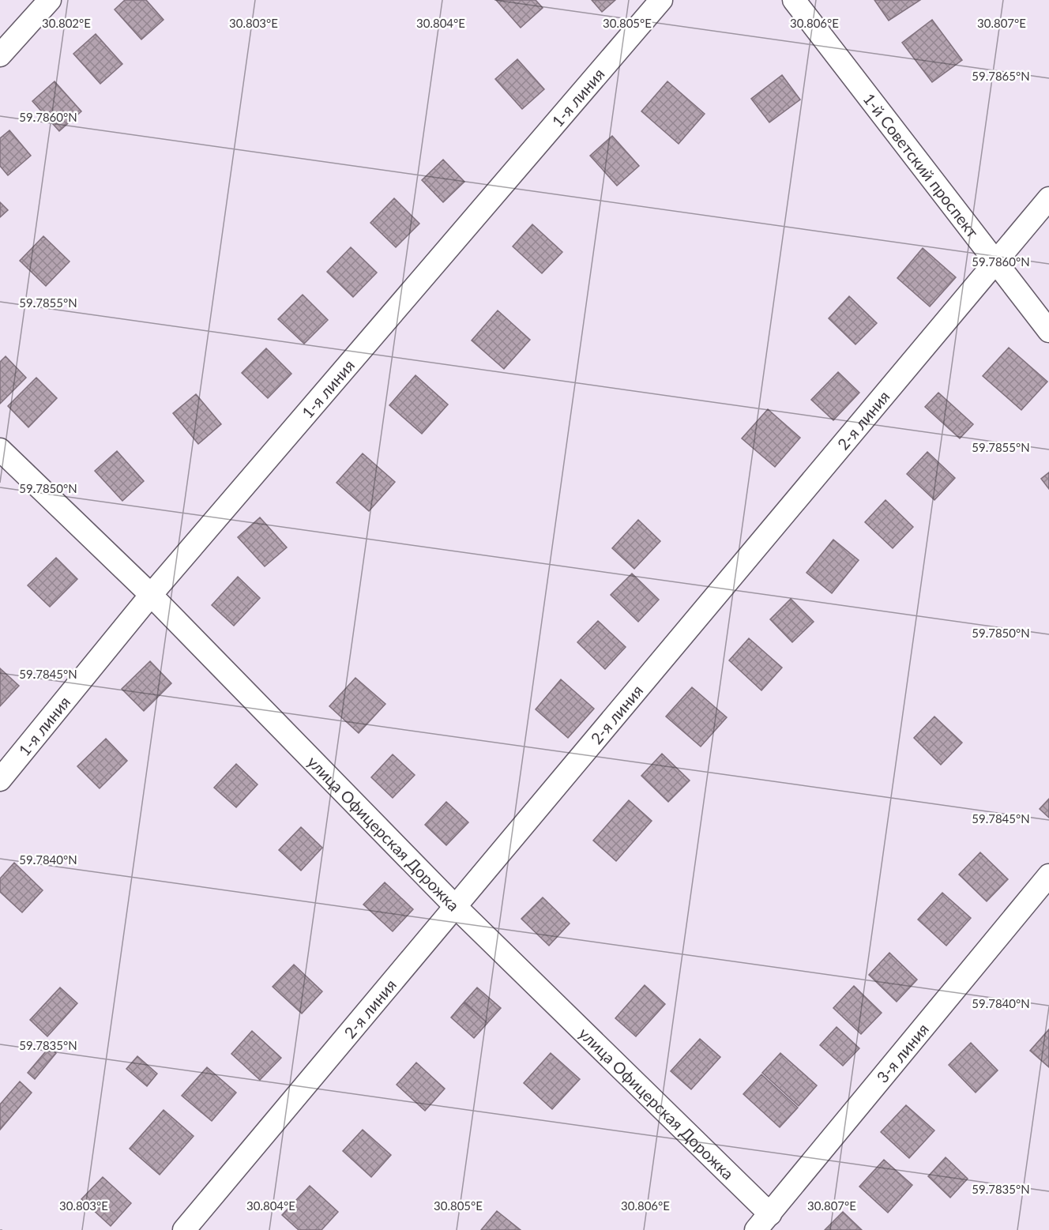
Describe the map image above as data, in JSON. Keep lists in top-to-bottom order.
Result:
{
  "streets": {
    "street": [
      "1-я линия",
      "1-й Советский проспект",
      "2-я линия",
      "улица Офицерская Дорожка",
      "3-я линия"
    ]
  },
  "crossings": [
    ["1-я линия", "улица Офицерская Дорожка"],
    ["1-й Советский проспект", "2-я линия"],
    ["2-я линия", "улица Офицерская Дорожка"],
    ["улица Офицерская Дорожка", "3-я линия"]
  ],
  "coordinates": [
    "30.802°E",
    "30.803°E",
    "30.804°E",
    "30.805°E",
    "30.806°E",
    "30.807°E",
    "59.7865°N",
    "59.7860°N",
    "59.7855°N",
    "59.7850°N",
    "59.7845°N",
    "59.7840°N",
    "59.7835°N"
  ]
}
